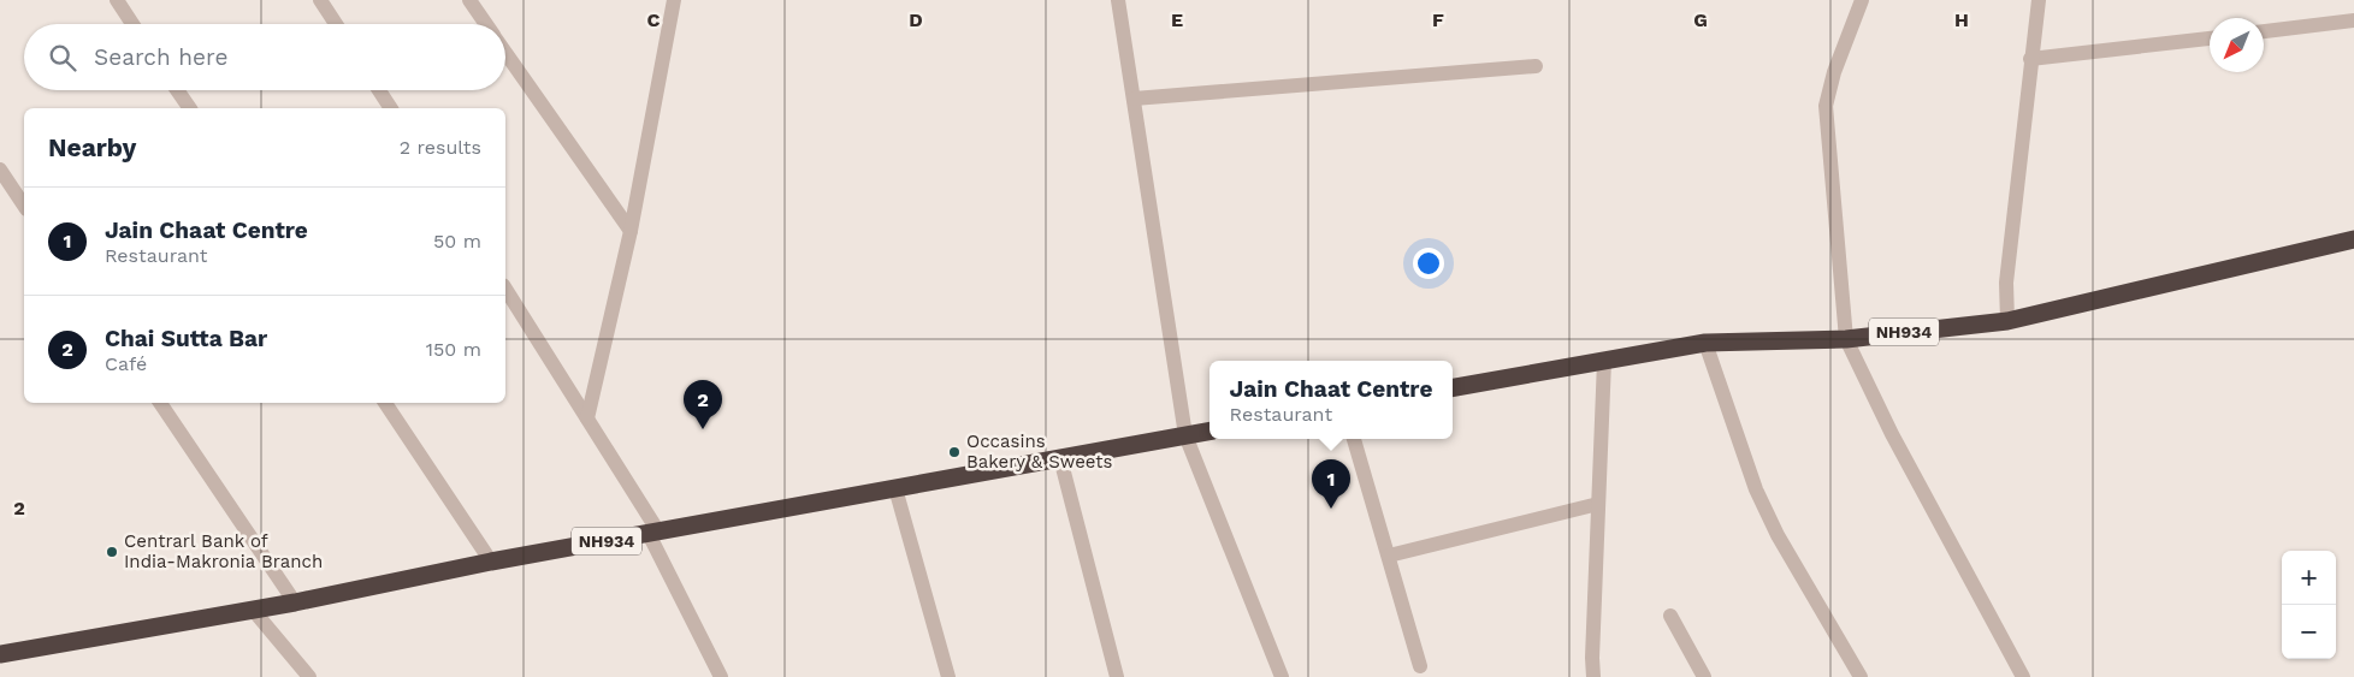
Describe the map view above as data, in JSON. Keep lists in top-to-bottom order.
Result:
{
  "streets": {
    "highway": ["NH934"]
  },
  "places": ["Occasins Bakery & Sweets", "Centrarl Bank of India-Makronia Branch"],
  "north": "bottom left",
  "page": {
    "search": "Search here",
    "heading": ["Nearby", "2 results"],
    "list": [
      {
        "mark": "1",
        "name": "Jain Chaat Centre",
        "note": "Restaurant",
        "value": "50 m"
      },
      {
        "mark": "2",
        "name": "Chai Sutta Bar",
        "note": "Café",
        "value": "150 m"
      }
    ],
    "popup": ["Jain Chaat Centre", "Restaurant"],
    "pins": ["2", "1"],
    "map_buttons": ["+", "−"]
  },
  "grid": {
    "columns": [
      "C",
      "D",
      "E",
      "F",
      "G",
      "H"
    ],
    "rows": ["2"]
  }
}
